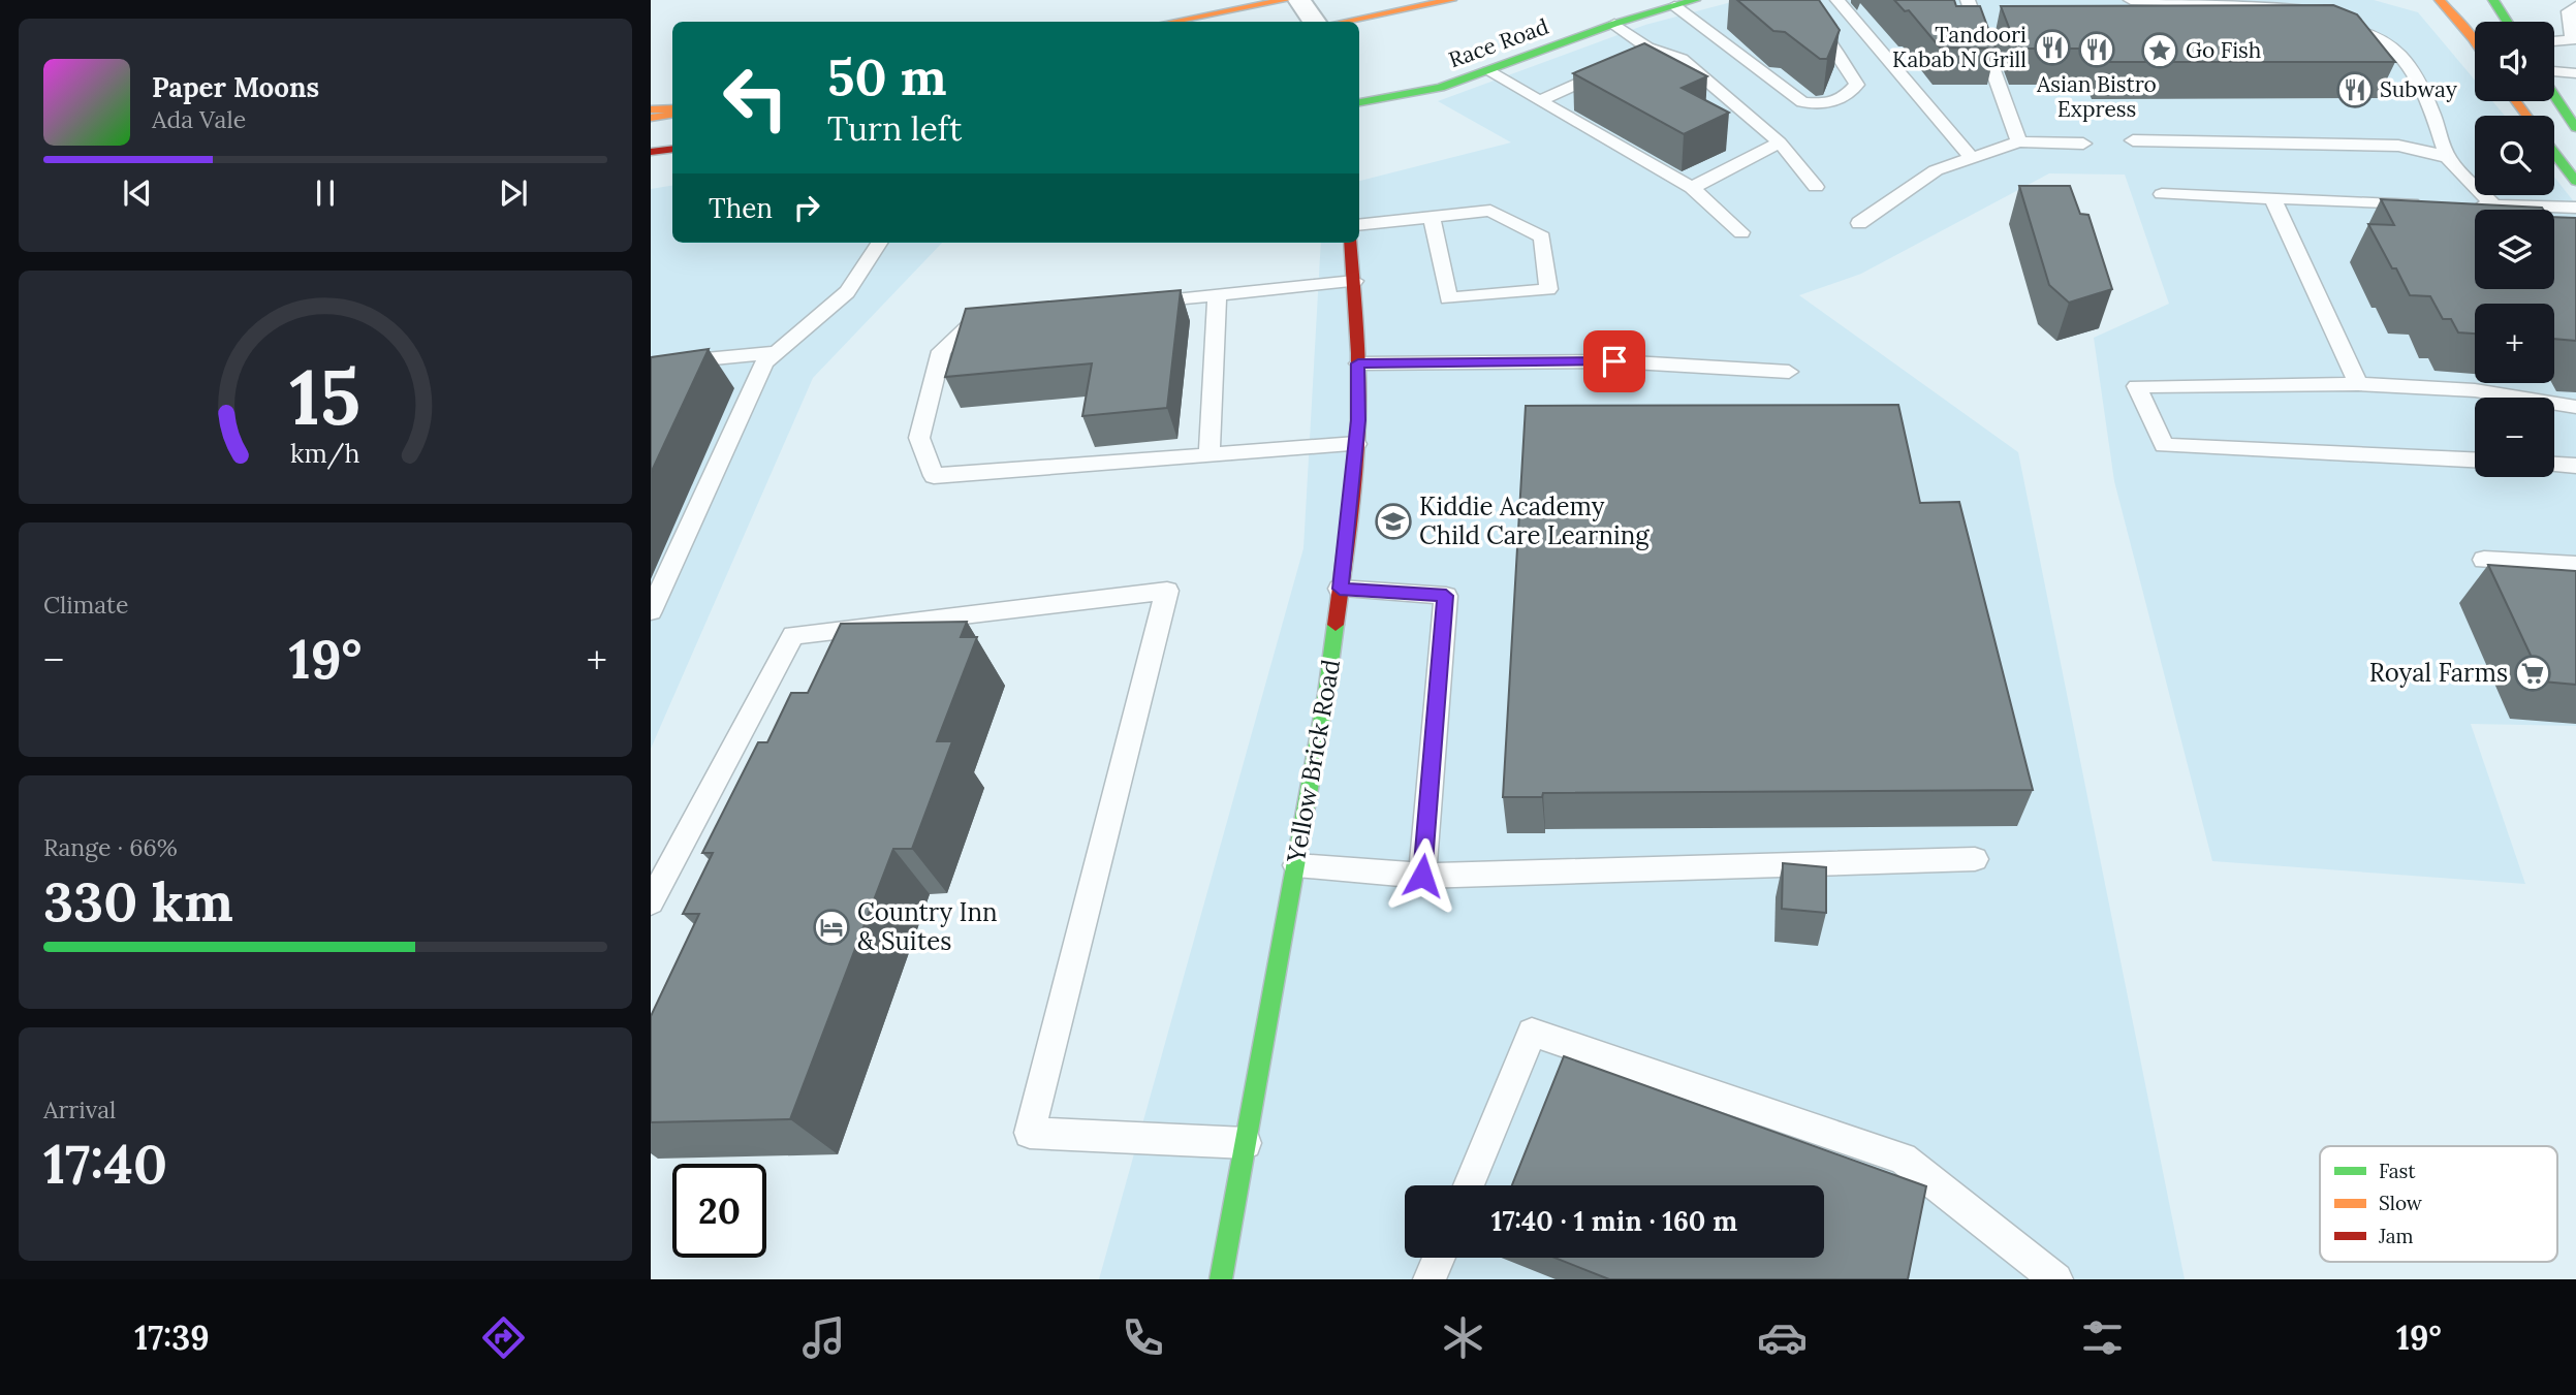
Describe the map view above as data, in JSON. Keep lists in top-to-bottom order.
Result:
{
  "streets": {
    "main road": ["Race Road", "Yellow Brick Road"]
  },
  "places": {
    "restaurant": ["Tandoori Kabab N Grill", "Asian Bistro Express", "Subway"],
    "place": ["Go Fish"],
    "school or university": ["Kiddie Academy Child Care Learning"],
    "supermarket": ["Royal Farms"],
    "hotel": ["Country Inn & Suites"]
  },
  "legend": ["Fast", "Slow", "Jam"],
  "page": {
    "map_buttons": ["+", "−"],
    "turn": ["50 m", "Turn left"],
    "song": ["Paper Moons", "Ada Vale"],
    "then": "Then",
    "tile": [
      "Climate",
      ["Range · 66%", "330 km"],
      ["Arrival", "17:40"]
    ],
    "heat": ["−", "19°", "+"],
    "limit": "20",
    "trip": "17:40 · 1 min · 160 m",
    "tabs": ["17:39", "19°"],
    "gauge": ["15", "km/h"]
  }
}
